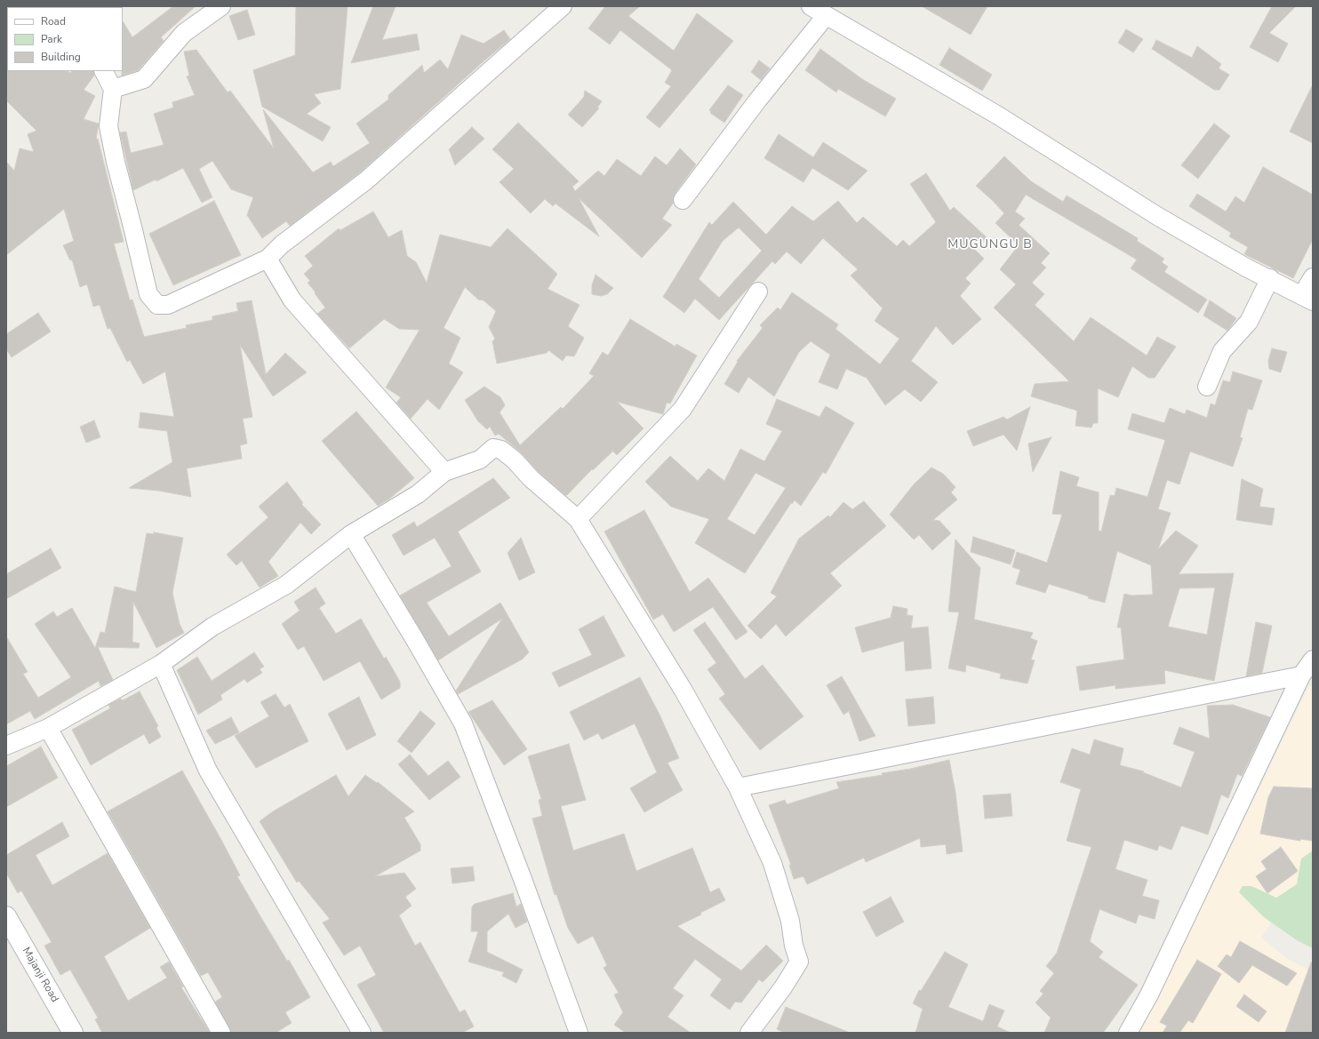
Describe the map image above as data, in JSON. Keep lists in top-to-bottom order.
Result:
{
  "streets": {
    "main road": ["Majanji Road"]
  },
  "districts": ["MUGUNGU B"],
  "legend": ["Road", "Park", "Building"]
}
